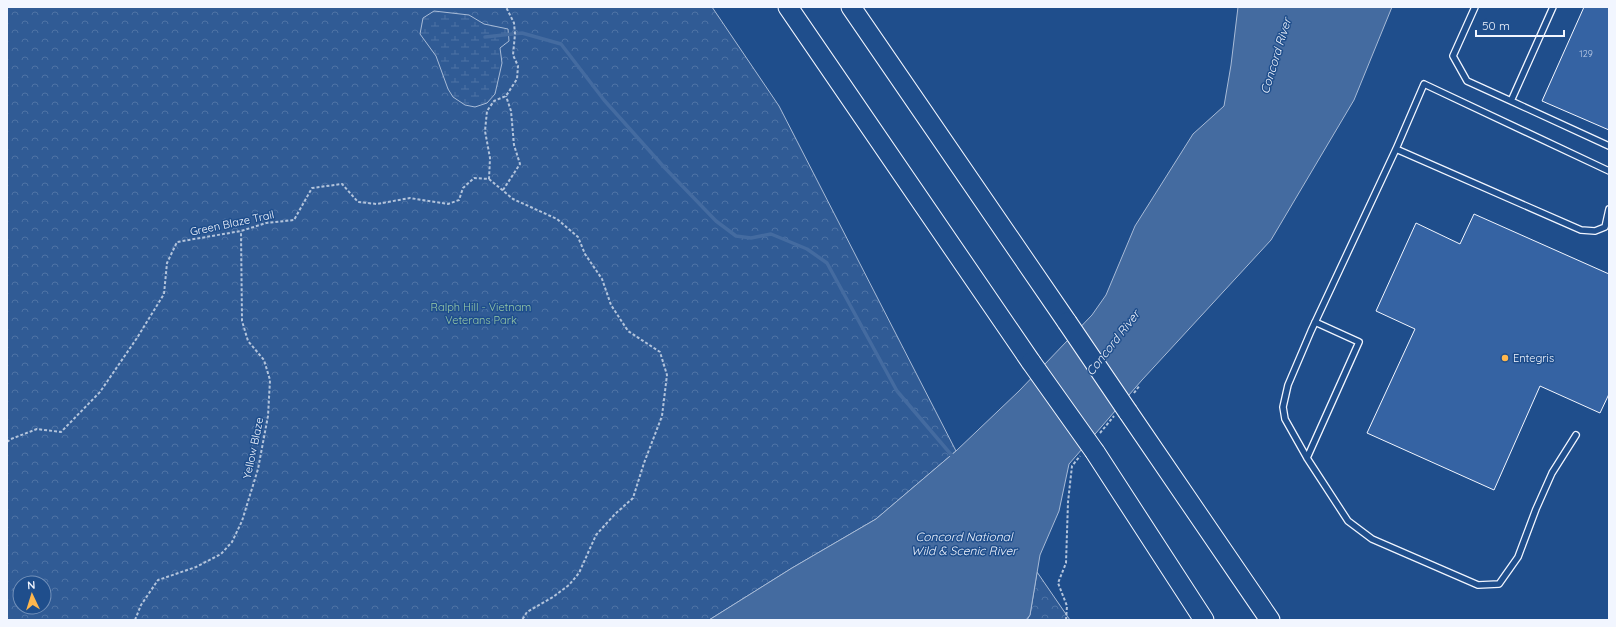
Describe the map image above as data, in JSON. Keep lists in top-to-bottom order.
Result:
{
  "streets": {
    "path": ["Green Blaze Trail", "Yellow Blaze"]
  },
  "crossings": [
    ["Green Blaze Trail", "Yellow Blaze"]
  ],
  "water": ["Concord River", "Concord National Wild & Scenic River"],
  "parks": ["Ralph Hill - Vietnam Veterans Park"],
  "places": ["Entegris"],
  "house_numbers": ["129"],
  "scale_bar": "50 m",
  "north": "top"
}
